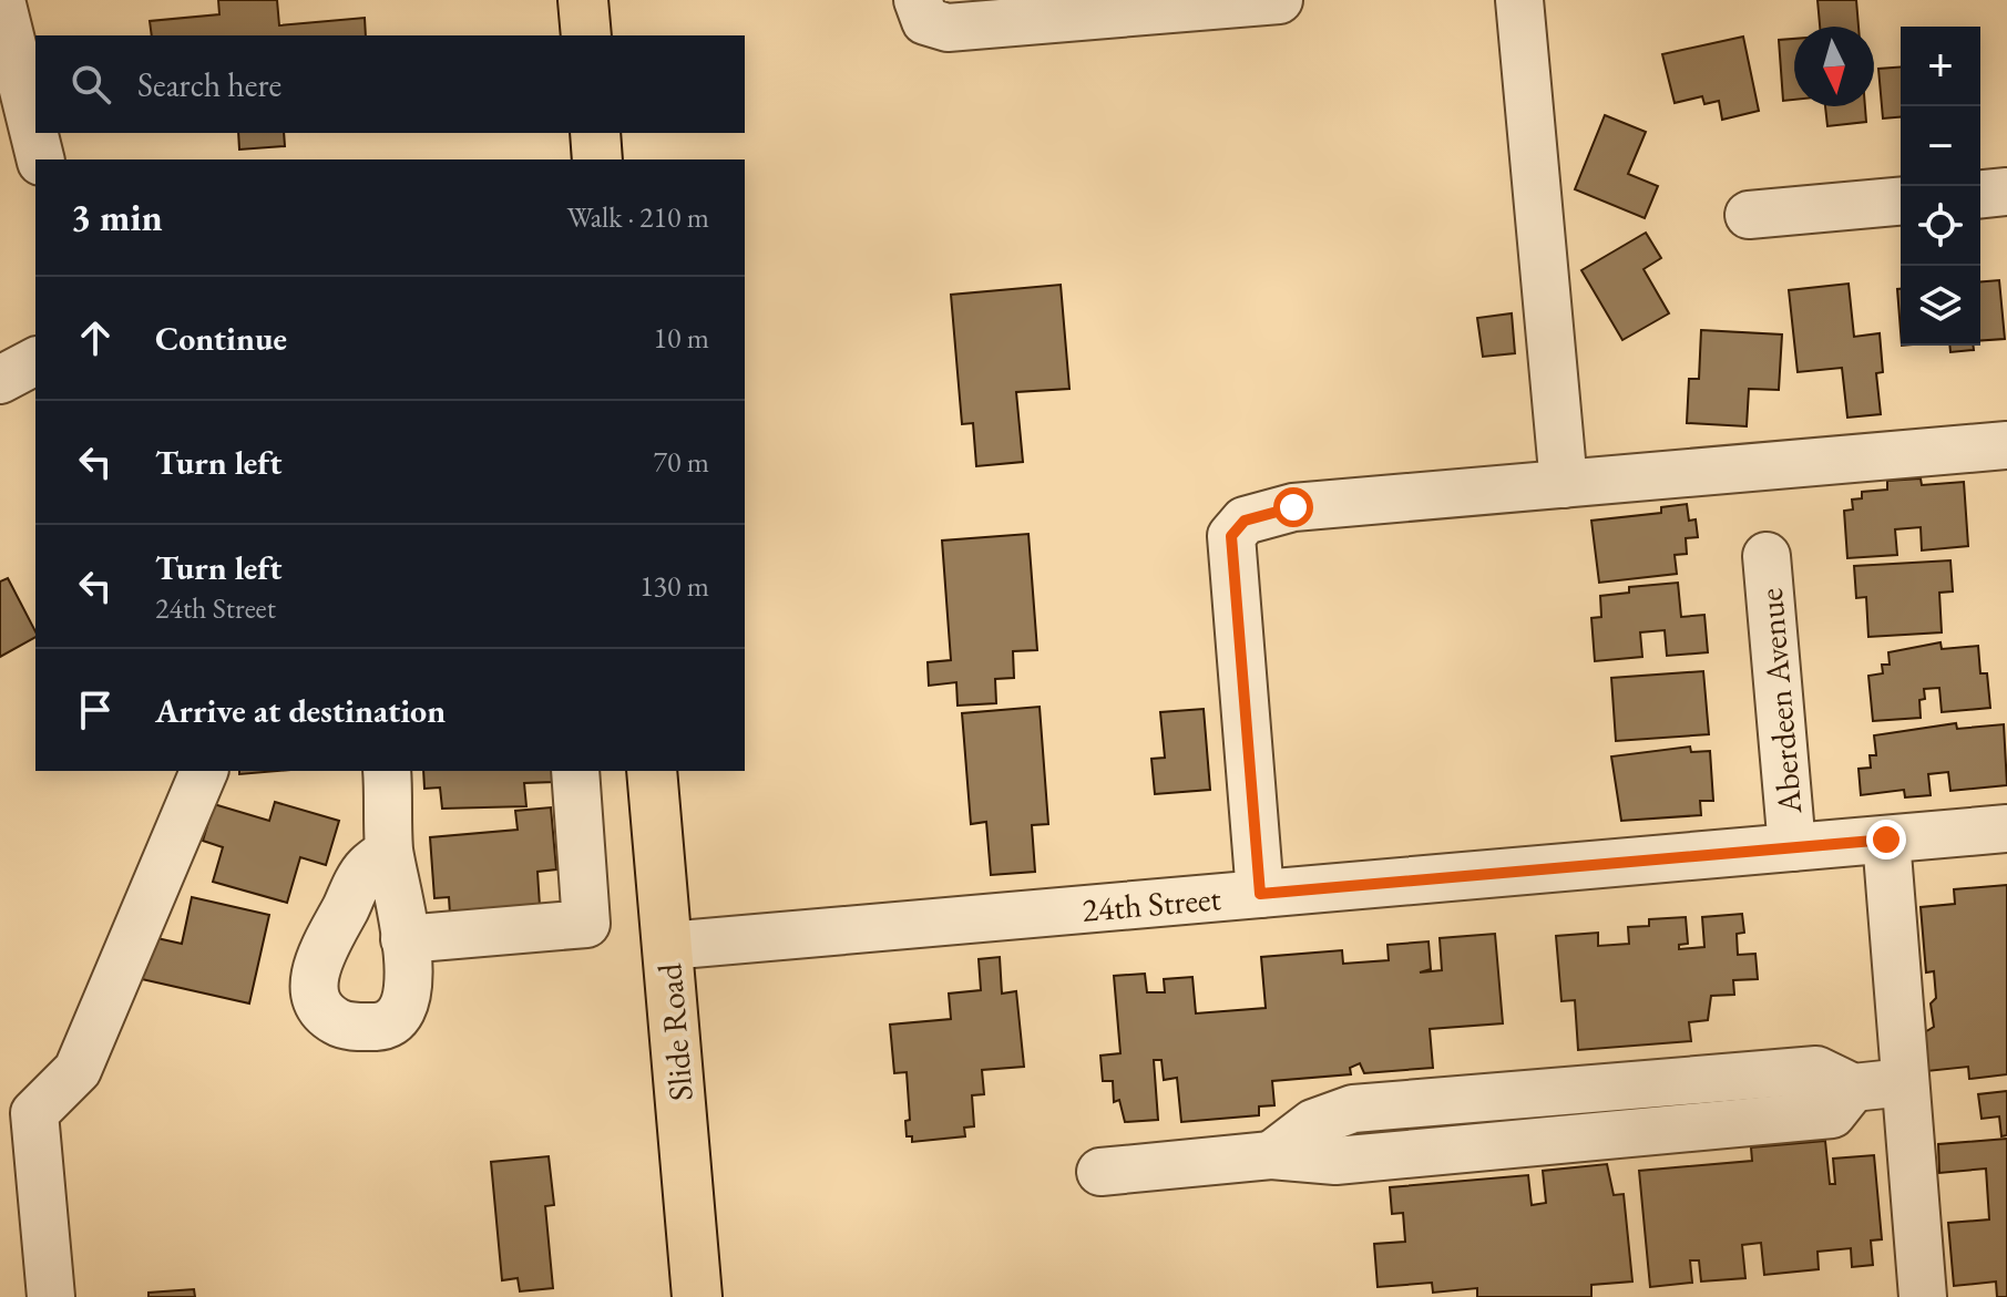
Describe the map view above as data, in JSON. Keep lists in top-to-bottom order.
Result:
{
  "streets": {
    "main road": ["Slide Road"],
    "street": ["Aberdeen Avenue", "24th Street"]
  },
  "crossings": [
    ["Aberdeen Avenue", "24th Street"],
    ["24th Street", "Slide Road"]
  ],
  "north": "bottom",
  "page": {
    "map_buttons": ["+", "−"],
    "search": "Search here",
    "heading": ["3 min", "Walk · 210 m"],
    "list": [
      ["Continue", "10 m"],
      ["Turn left", "70 m"],
      ["Turn left", "24th Street", "130 m"],
      "Arrive at destination"
    ]
  }
}
